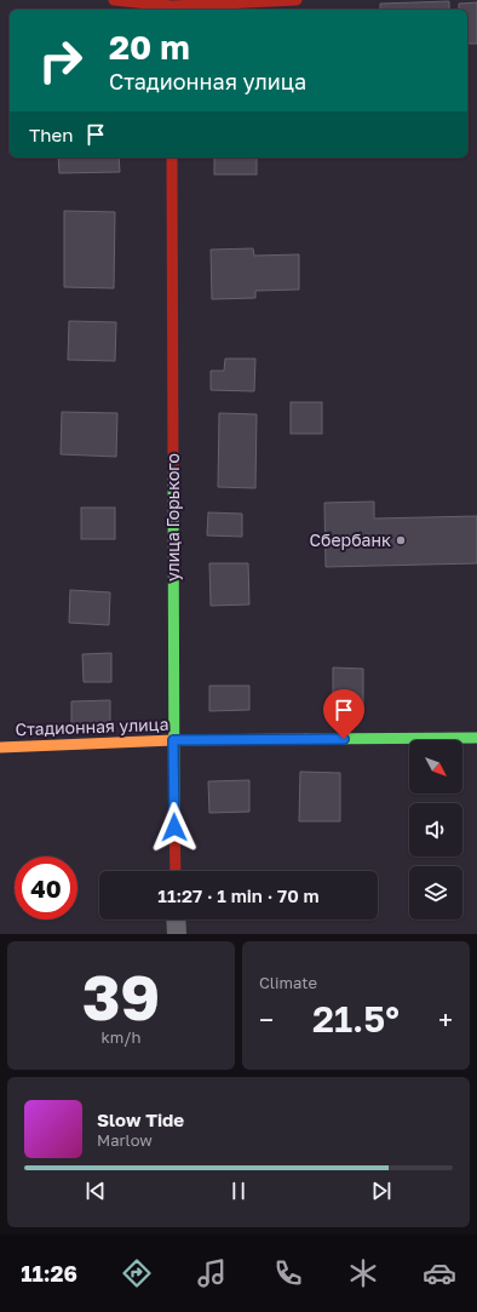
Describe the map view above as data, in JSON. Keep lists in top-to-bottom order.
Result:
{
  "streets": {
    "street": ["улица Горького", "Стадионная улица"]
  },
  "crossings": [
    ["улица Горького", "Стадионная улица"]
  ],
  "places": ["Сбербанк"],
  "north": "bottom right",
  "page": {
    "turn": ["20 m", "Стадионная улица"],
    "then": "Then",
    "limit": "40",
    "trip": "11:27 · 1 min · 70 m",
    "tile": [
      ["39", "km/h"],
      "Climate"
    ],
    "heat": ["−", "21.5°", "+"],
    "song": ["Slow Tide", "Marlow"],
    "tabs": "11:26"
  }
}
